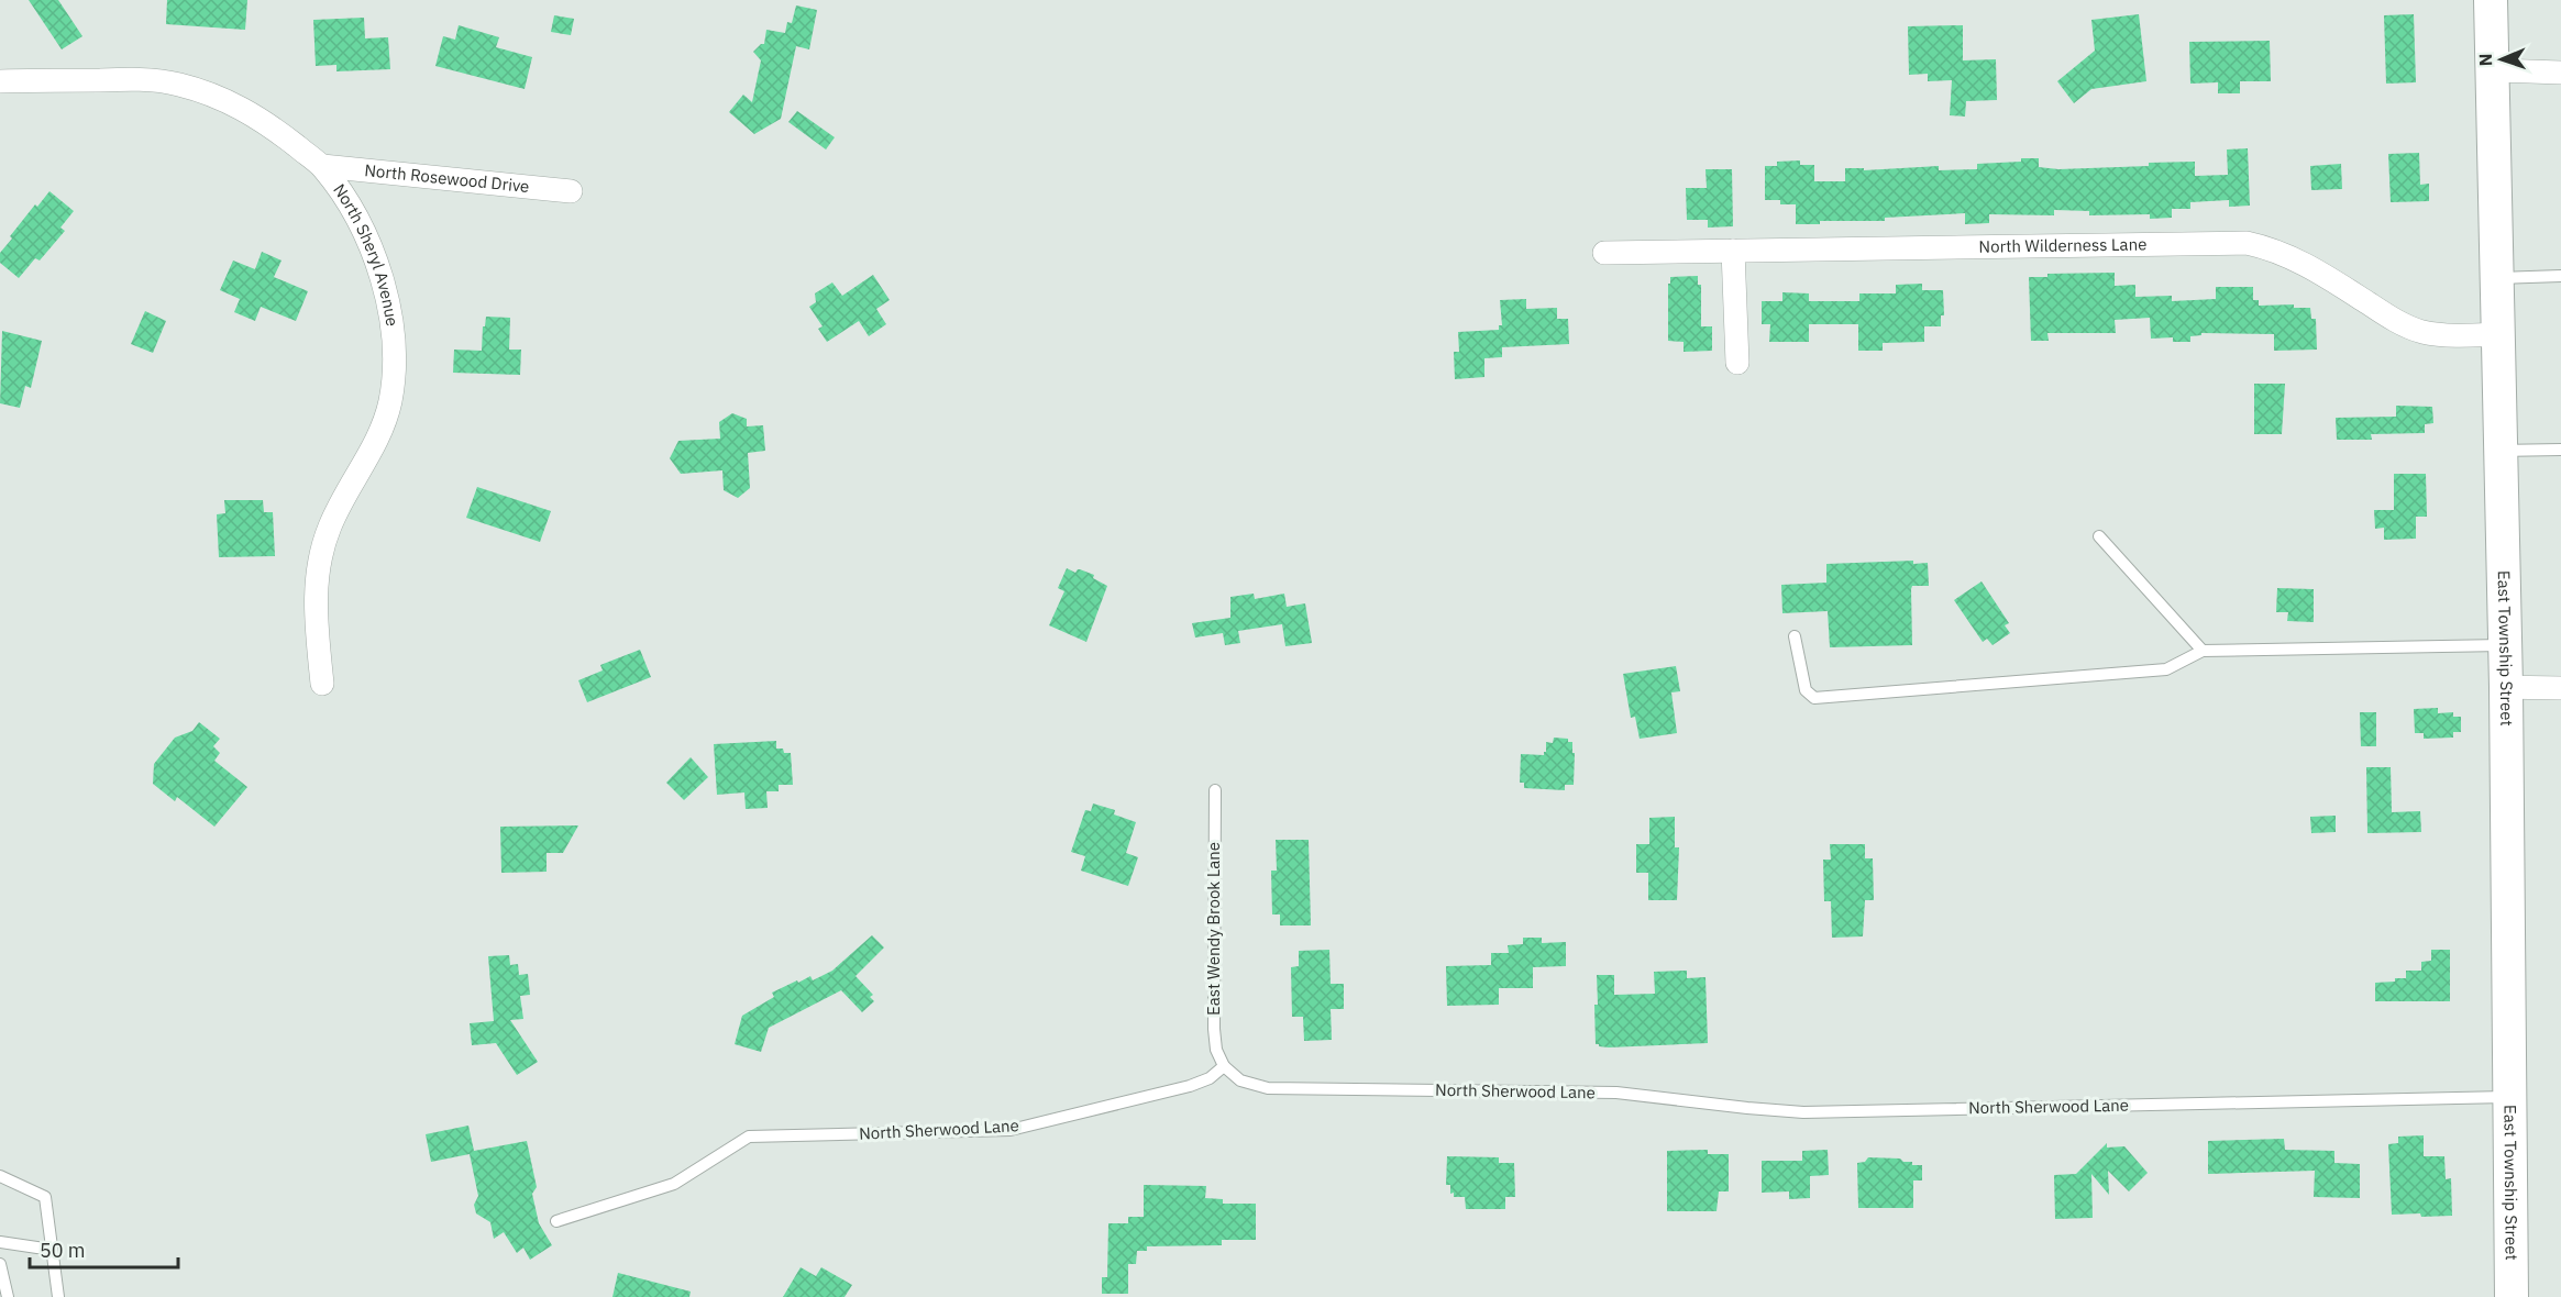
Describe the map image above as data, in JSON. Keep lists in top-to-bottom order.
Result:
{
  "streets": {
    "street": [
      "North Rosewood Drive",
      "North Wilderness Lane",
      "North Sheryl Avenue",
      "East Township Street"
    ],
    "lane": ["East Wendy Brook Lane", "North Sherwood Lane"]
  },
  "crossings": [
    ["North Rosewood Drive", "North Sheryl Avenue"],
    ["North Wilderness Lane", "East Township Street"],
    ["East Township Street", "North Sherwood Lane"],
    ["East Wendy Brook Lane", "North Sherwood Lane"]
  ],
  "scale_bar": "50 m",
  "north": "left"
}
